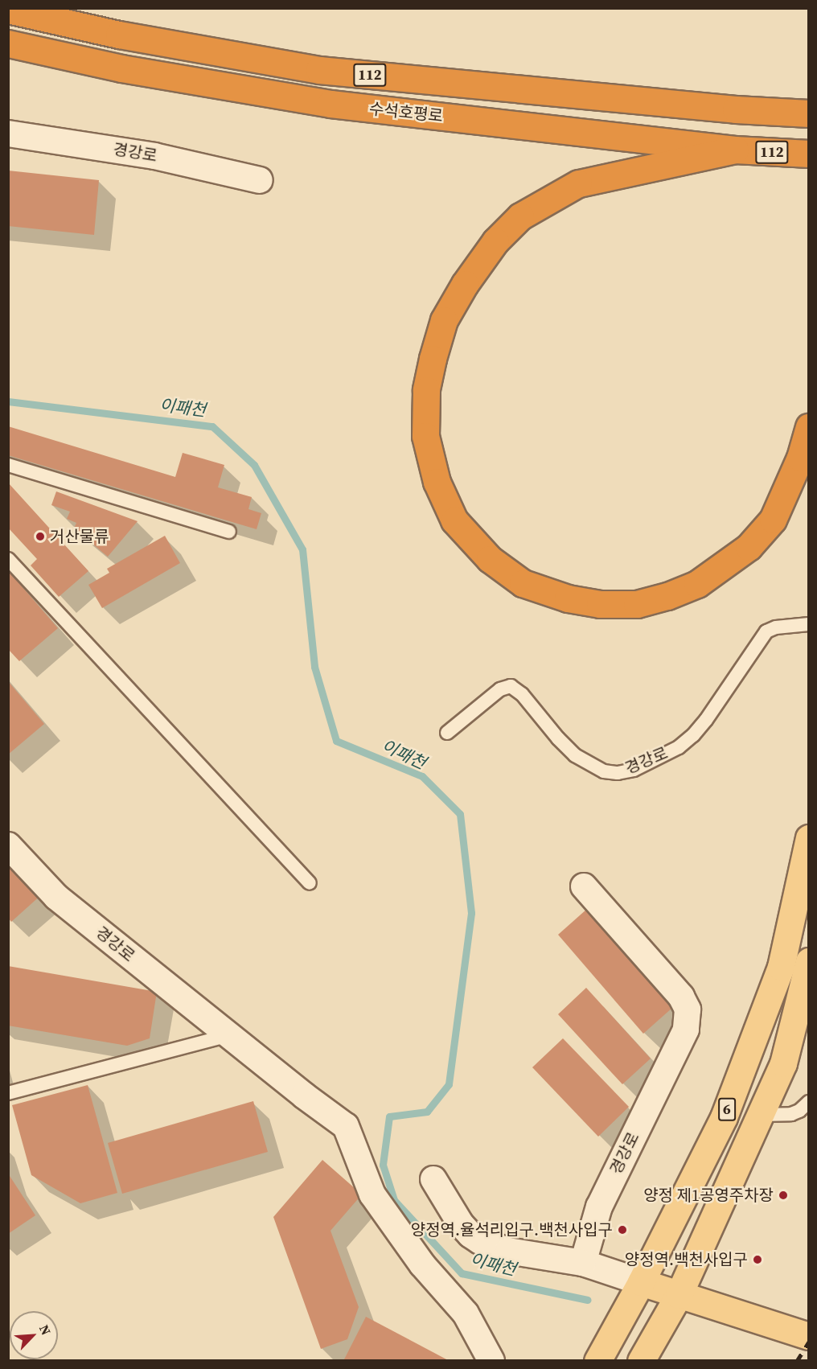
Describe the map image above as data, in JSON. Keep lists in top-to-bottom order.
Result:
{
  "streets": {
    "highway": ["112", "수석호평로"],
    "main road": ["6"],
    "street": ["경강로"]
  },
  "water": ["이패천"],
  "places": [
    "거산물류",
    "양정 제1공영주차장",
    "양정역.율석리입구.백천사입구",
    "양정역.백천사입구"
  ],
  "north": "top right"
}
